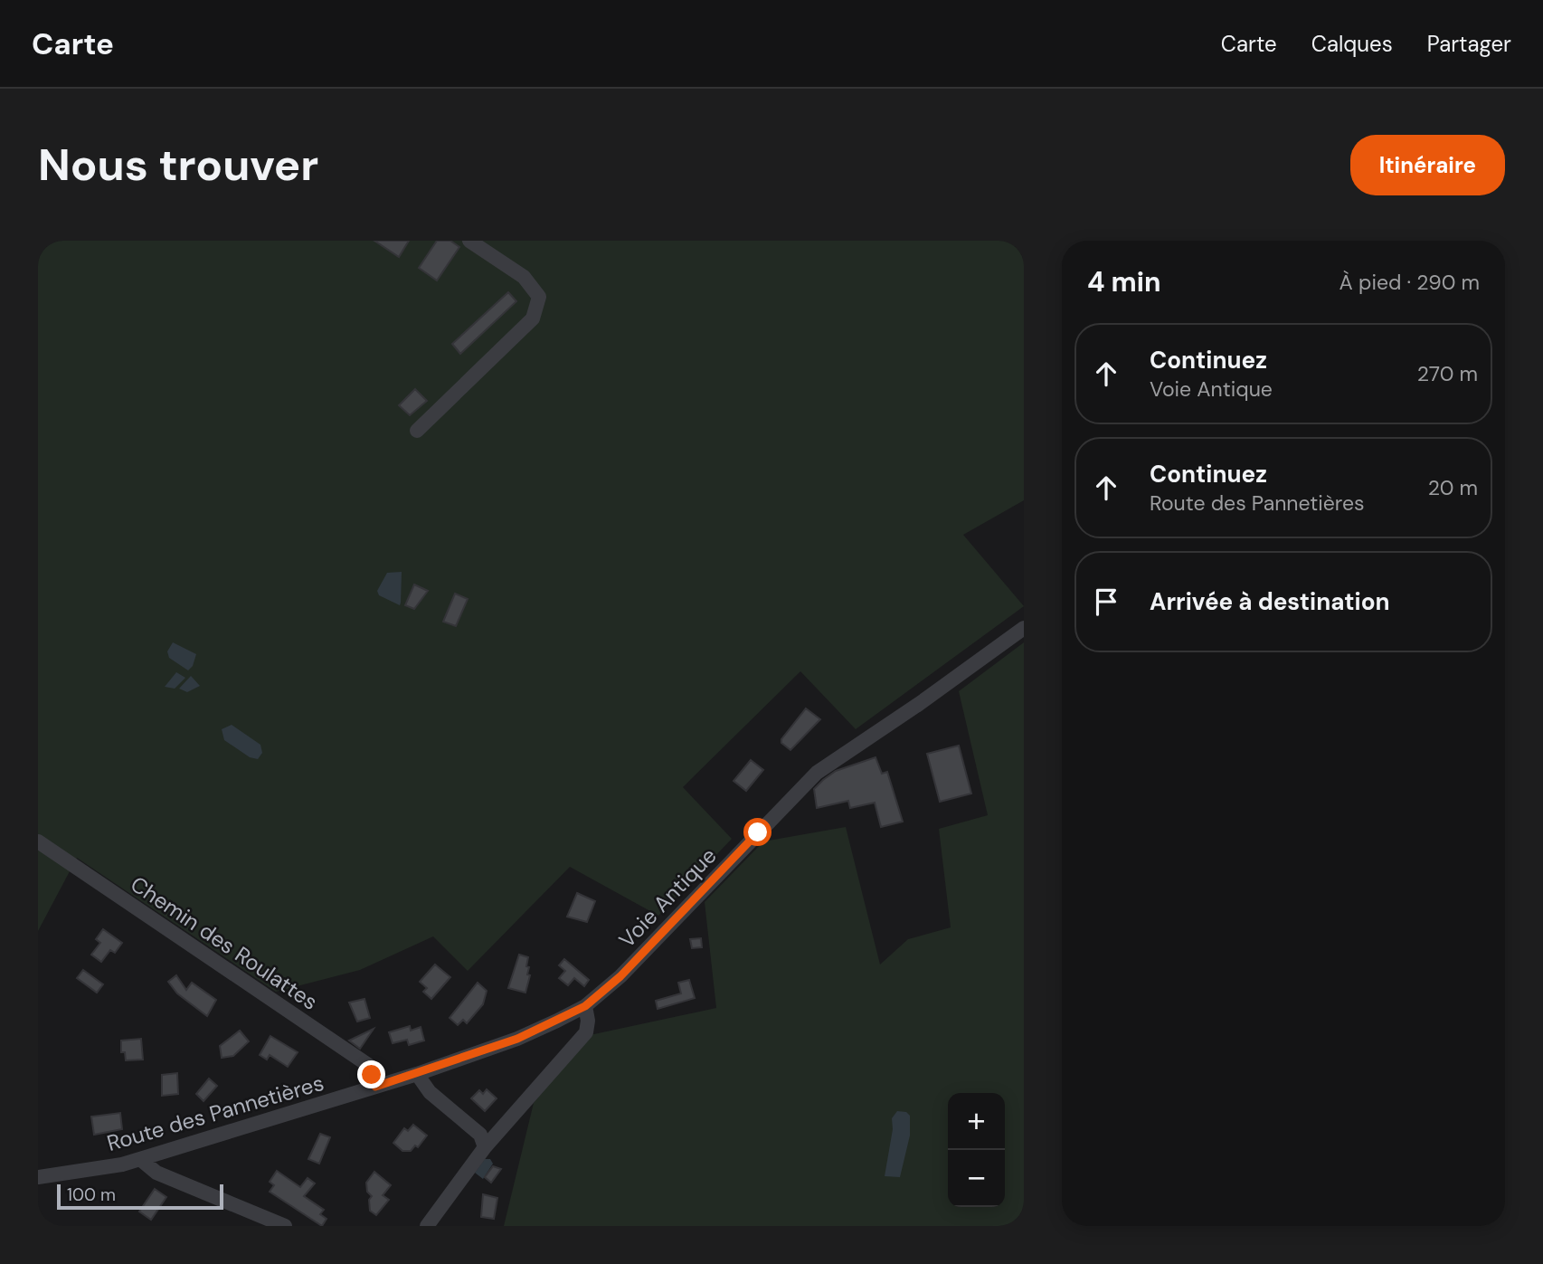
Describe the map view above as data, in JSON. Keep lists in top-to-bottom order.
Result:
{
  "streets": {
    "street": ["Voie Antique", "Chemin des Roulattes", "Route des Pannetières"]
  },
  "crossings": [
    ["Voie Antique", "Route des Pannetières"],
    ["Chemin des Roulattes", "Route des Pannetières"]
  ],
  "scale_bar": "100 m",
  "page": {
    "header": "Carte",
    "nav": ["Carte", "Calques", "Partager"],
    "buttons": "Itinéraire",
    "title": "Nous trouver",
    "heading": ["4 min", "À pied · 290 m"],
    "list": [
      ["Continuez", "Voie Antique", "270 m"],
      ["Continuez", "Route des Pannetières", "20 m"],
      "Arrivée à destination"
    ],
    "map_buttons": ["+", "−"],
    "scale": "100 m"
  }
}
